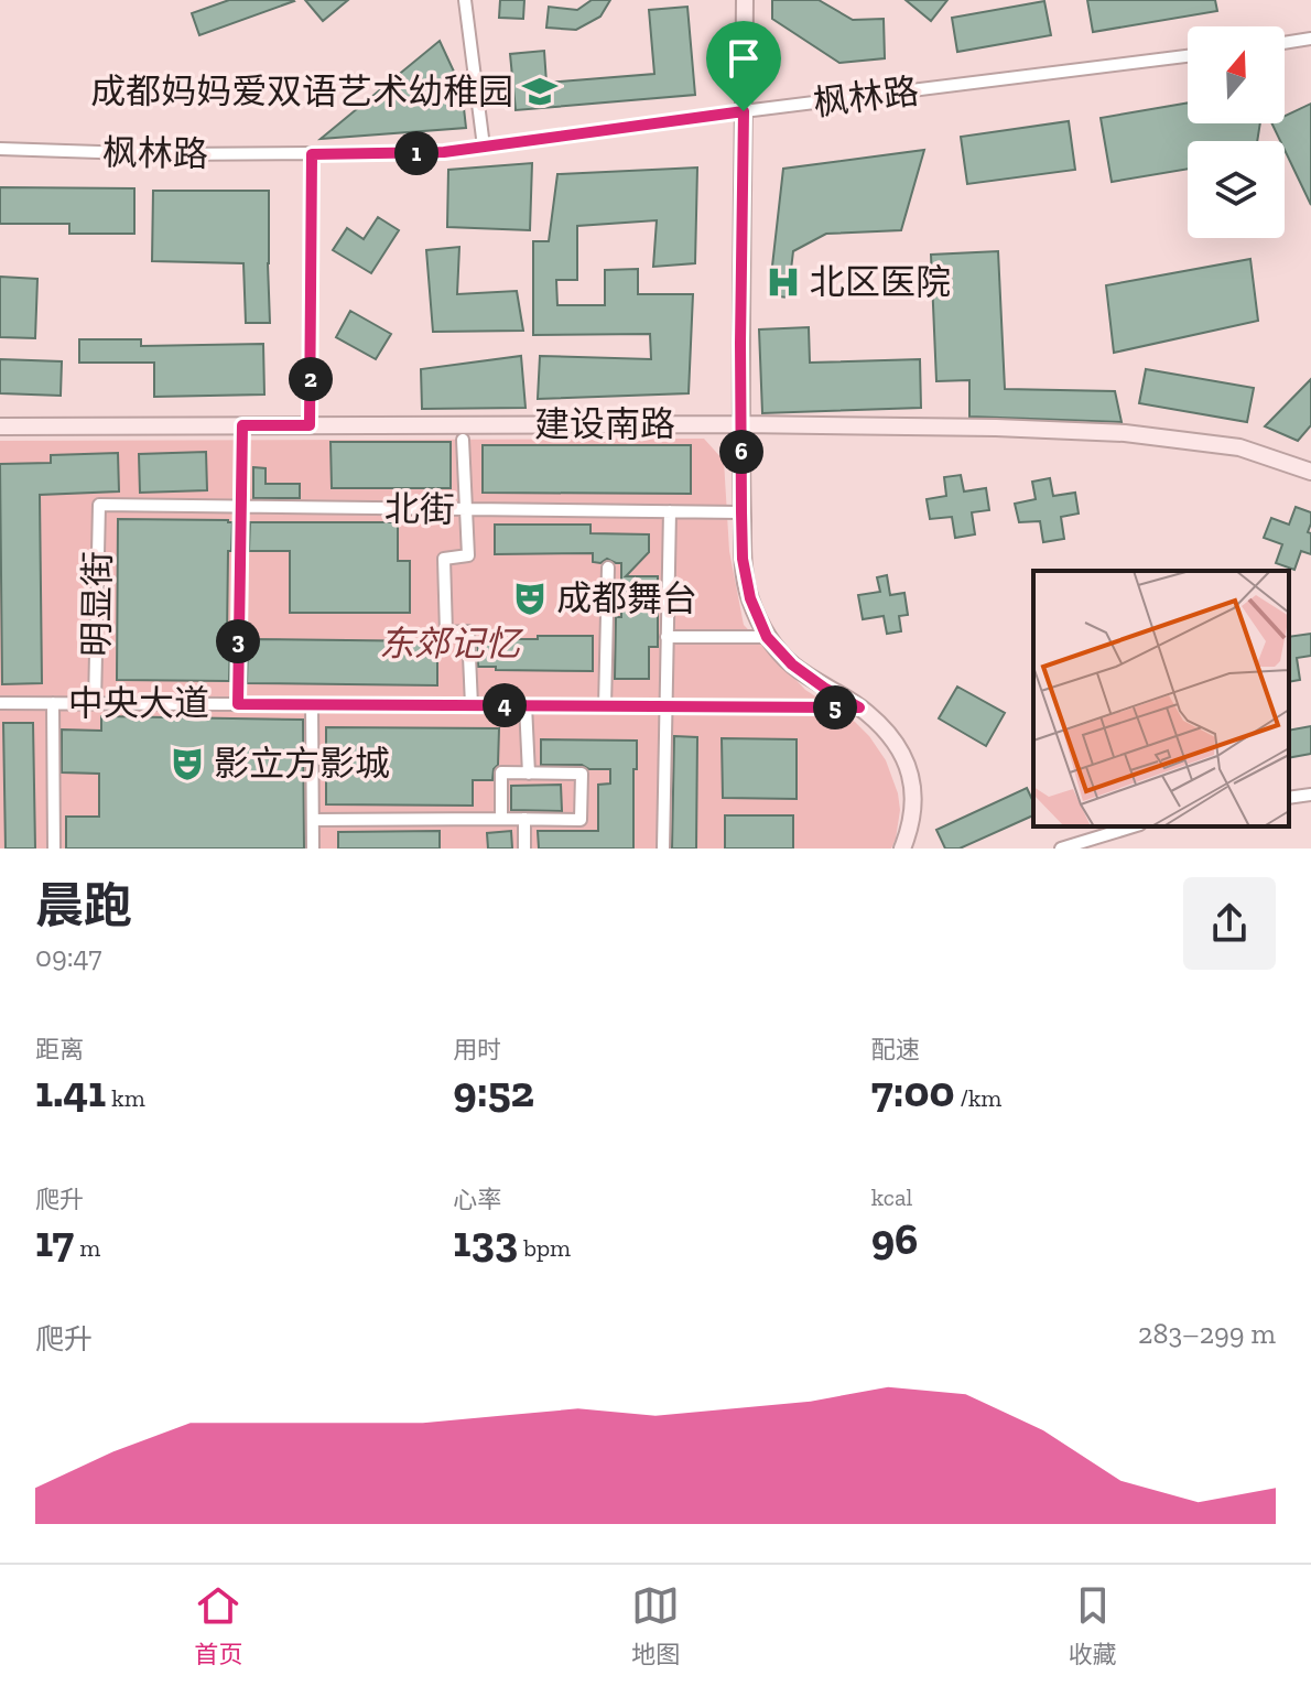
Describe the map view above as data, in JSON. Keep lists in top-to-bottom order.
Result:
{
  "streets": {
    "street": [
      "枫林路",
      "建设南路",
      "北街",
      "明显街",
      "中央大道"
    ]
  },
  "crossings": [
    ["北街", "明显街"],
    ["明显街", "中央大道"]
  ],
  "parks": ["东郊记忆"],
  "places": {
    "school or university": ["成都妈妈爱双语艺术幼稚园"],
    "hospital": ["北区医院"],
    "theatre": ["成都舞台", "影立方影城"]
  },
  "north": "top",
  "page": {
    "pins": [
      "1",
      "2",
      "6",
      "3",
      "4",
      "5"
    ],
    "heading": ["晨跑", "09:47"],
    "stats": [
      ["距离", "1.41 km"],
      ["用时", "9:52"],
      ["配速", "7:00 /km"],
      ["爬升", "17 m"],
      ["心率", "133 bpm"],
      ["kcal", "96"]
    ],
    "chart": ["爬升", "283–299 m"],
    "tabs": ["首页", "地图", "收藏"]
  }
}
